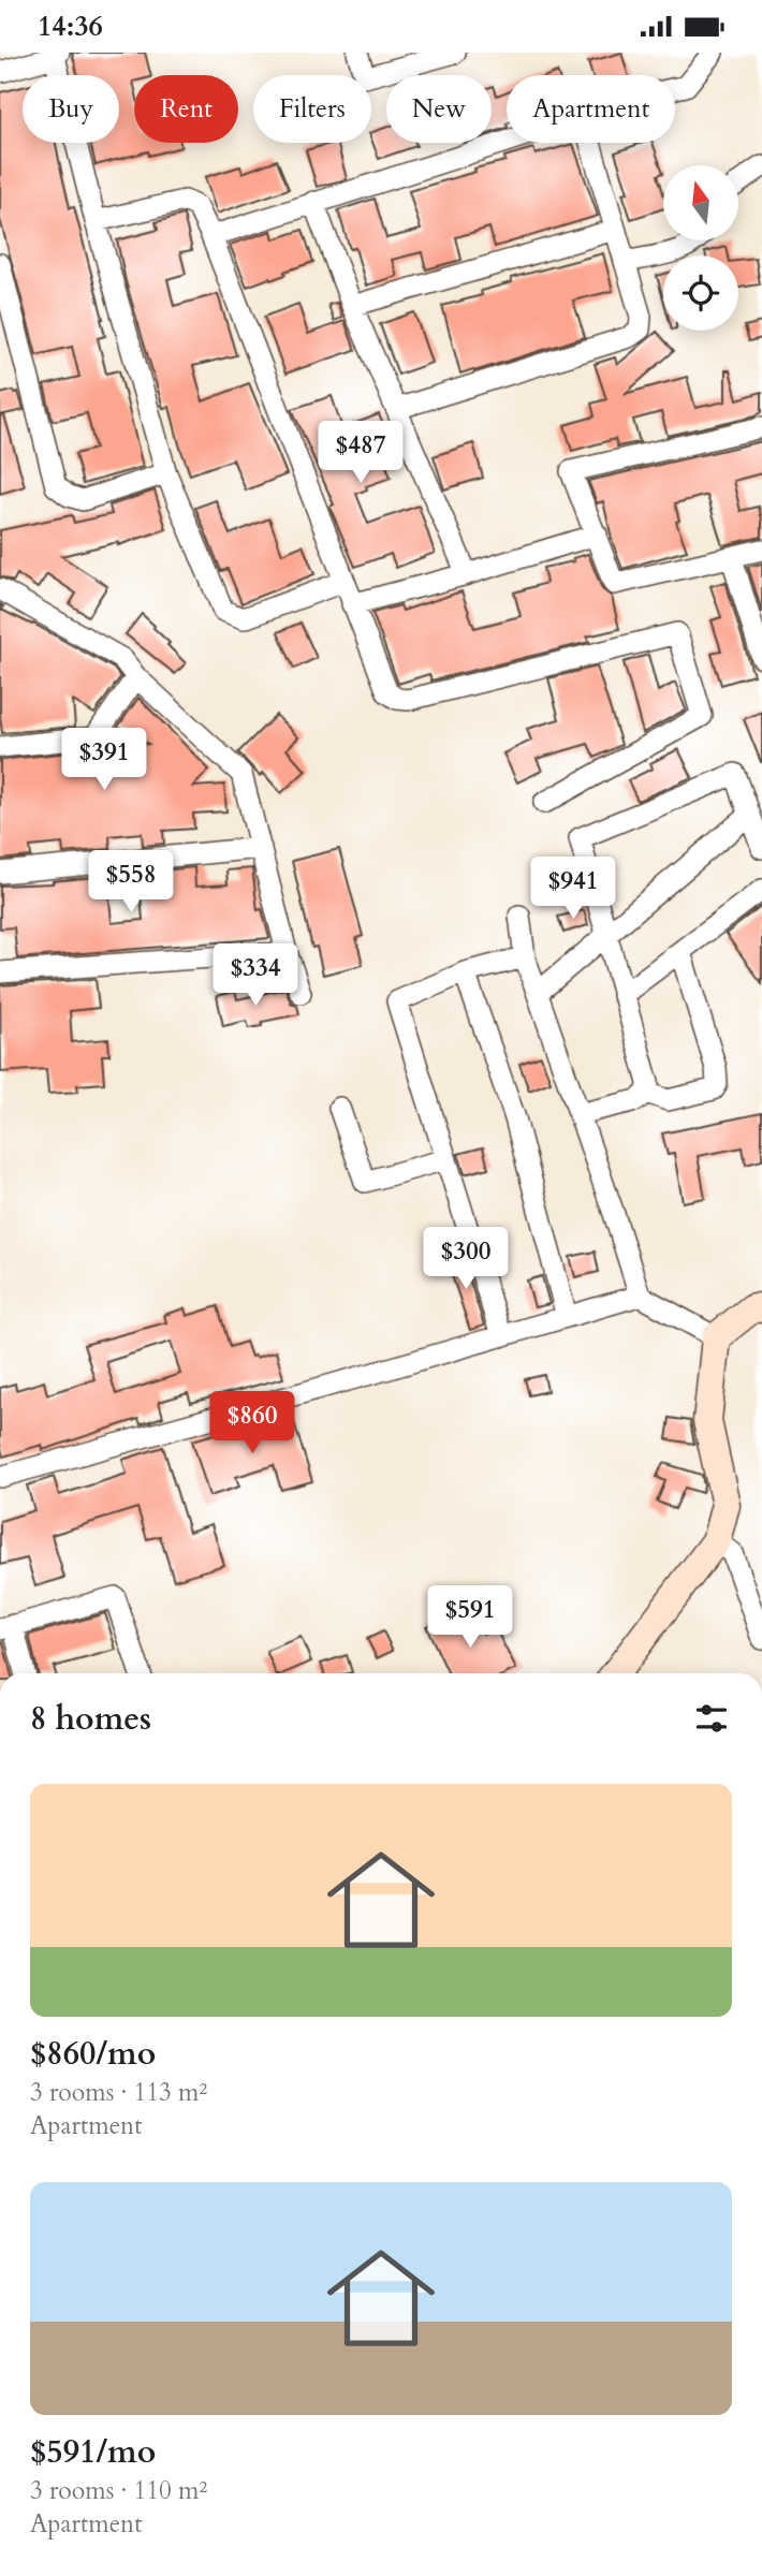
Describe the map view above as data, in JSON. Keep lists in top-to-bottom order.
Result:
{
  "north": "top",
  "page": {
    "status": "14:36",
    "chip": [
      "Buy",
      "Rent",
      "Filters",
      "New",
      "Apartment"
    ],
    "price": [
      "$487",
      "$391",
      "$558",
      "$941",
      "$334",
      "$300",
      "$860",
      "$591"
    ],
    "heading": "8 homes",
    "list": [
      {
        "name": "$860/mo",
        "note": "3 rooms · 113 m² · Apartment"
      },
      {
        "name": "$591/mo",
        "note": "3 rooms · 110 m² · Apartment"
      }
    ]
  }
}
